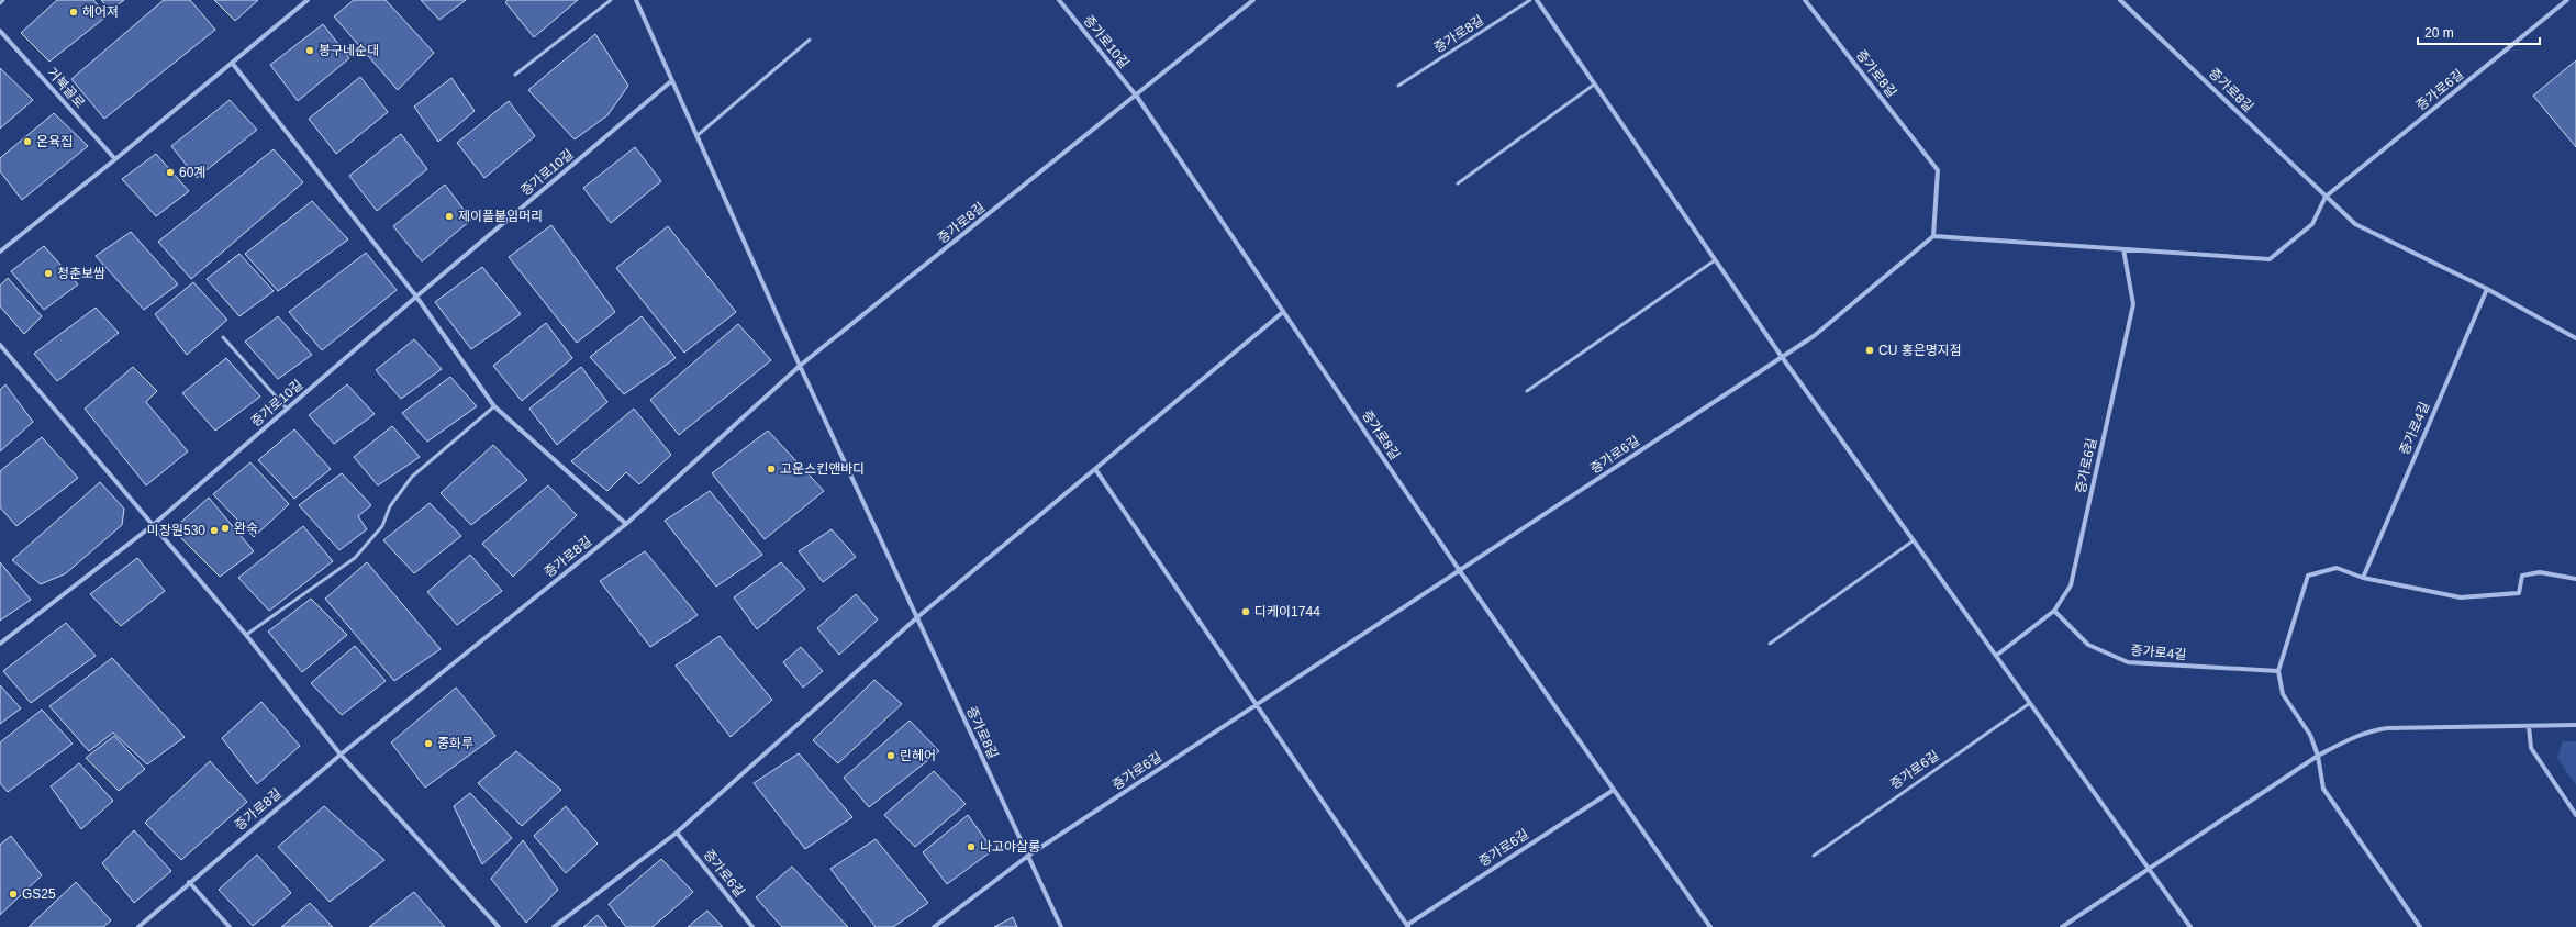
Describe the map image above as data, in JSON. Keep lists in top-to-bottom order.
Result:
{
  "streets": {
    "street": [
      "증가로8길",
      "증가로10길",
      "거북골로",
      "증가로6길",
      "증가로4길"
    ]
  },
  "crossings": [
    ["증가로8길", "증가로10길"],
    ["증가로8길", "증가로6길"],
    ["증가로6길", "증가로4길"]
  ],
  "places": [
    "헤어져",
    "봉구네순대",
    "온육집",
    "60계",
    "제이플붙임머리",
    "청춘보쌈",
    "CU 홍은명지점",
    "고운스킨앤바디",
    "완숙",
    "미장원530",
    "디케이1744",
    "중화루",
    "린헤어",
    "나고야살롱",
    "GS25"
  ],
  "scale_bar": "20 m"
}
